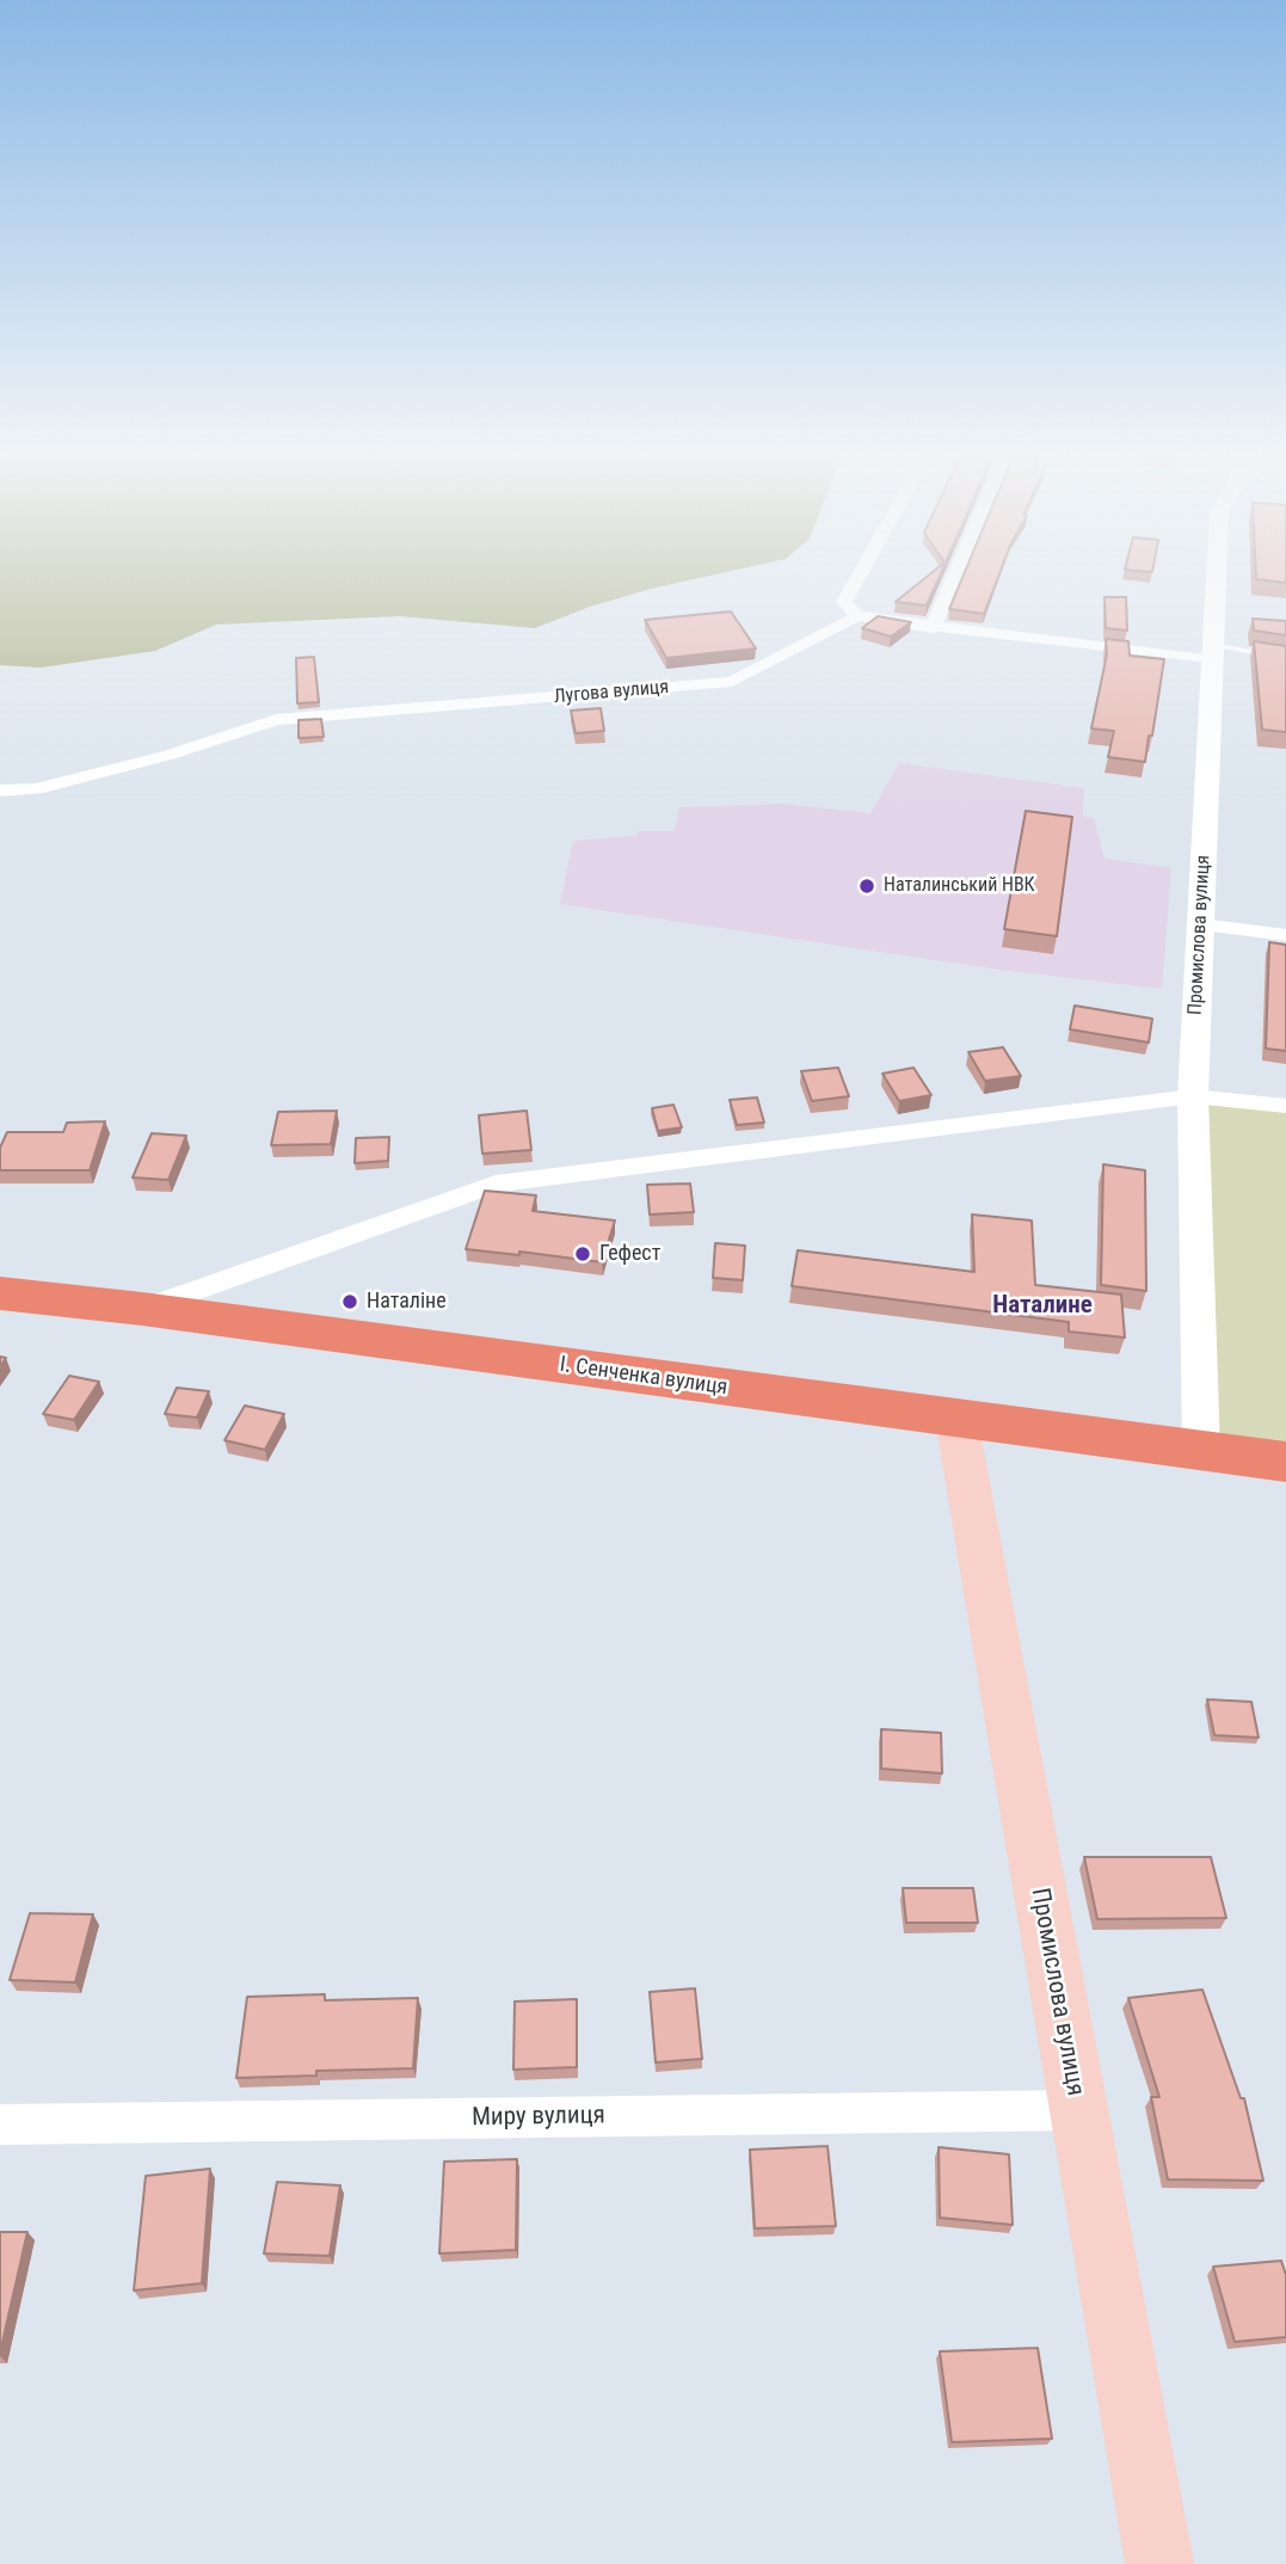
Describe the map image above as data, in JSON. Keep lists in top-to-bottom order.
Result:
{
  "streets": {
    "highway": ["І. Сенченка вулиця"],
    "main road": ["Промислова вулиця"],
    "street": ["Лугова вулиця", "Миру вулиця"]
  },
  "crossings": [
    ["Промислова вулиця", "І. Сенченка вулиця"],
    ["Промислова вулиця", "Миру вулиця"]
  ],
  "districts": ["Наталине"],
  "places": ["Наталинський НВК", "Гефест", "Наталіне"]
}
